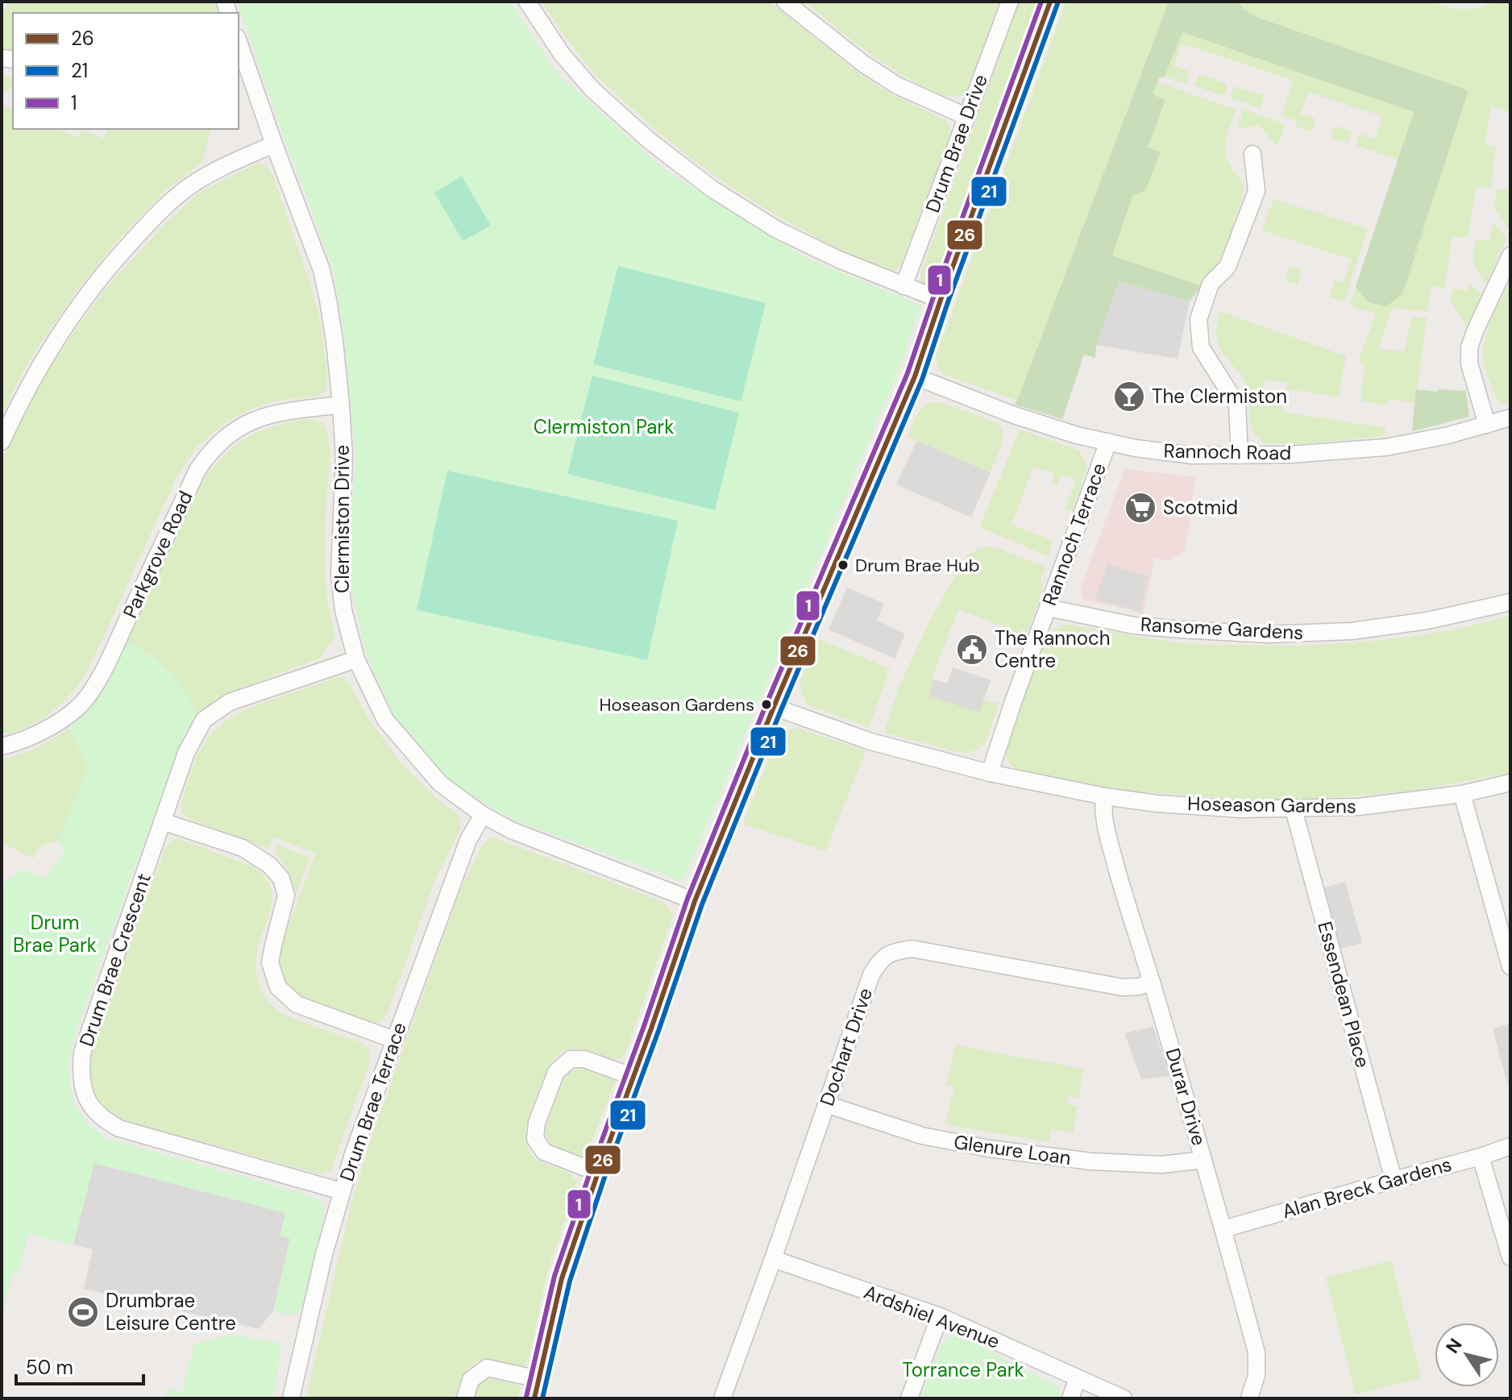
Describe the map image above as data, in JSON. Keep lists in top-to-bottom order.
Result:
{
  "streets": {
    "street": [
      "Drum Brae Drive",
      "Rannoch Road",
      "Clermiston Drive",
      "Rannoch Terrace",
      "Parkgrove Road",
      "Ransome Gardens",
      "Hoseason Gardens",
      "Drum Brae Crescent",
      "Essendean Place",
      "Dochart Drive",
      "Durar Drive",
      "Drum Brae Terrace",
      "Glenure Loan",
      "Alan Breck Gardens",
      "Ardshiel Avenue"
    ]
  },
  "crossings": [
    ["Drum Brae Drive", "Rannoch Road"],
    ["Drum Brae Drive", "Clermiston Drive"],
    ["Drum Brae Drive", "Hoseason Gardens"],
    ["Rannoch Road", "Rannoch Terrace"],
    ["Clermiston Drive", "Parkgrove Road"],
    ["Clermiston Drive", "Drum Brae Crescent"],
    ["Clermiston Drive", "Drum Brae Terrace"],
    ["Rannoch Terrace", "Ransome Gardens"],
    ["Rannoch Terrace", "Hoseason Gardens"],
    ["Hoseason Gardens", "Essendean Place"],
    ["Hoseason Gardens", "Durar Drive"],
    ["Drum Brae Crescent", "Drum Brae Terrace"],
    ["Essendean Place", "Alan Breck Gardens"],
    ["Dochart Drive", "Durar Drive"],
    ["Dochart Drive", "Glenure Loan"],
    ["Dochart Drive", "Ardshiel Avenue"],
    ["Durar Drive", "Glenure Loan"],
    ["Durar Drive", "Alan Breck Gardens"]
  ],
  "parks": ["Clermiston Park", "Drum Brae Park", "Torrance Park"],
  "places": {
    "bar": ["The Clermiston"],
    "supermarket": ["Scotmid"],
    "other": ["Drum Brae Hub", "Hoseason Gardens"],
    "public building": ["The Rannoch Centre"],
    "sports": ["Drumbrae Leisure Centre"]
  },
  "lines": ["transit line 26", "transit line 1", "transit line 21"],
  "legend": ["26", "21", "1"],
  "scale_bar": "50 m",
  "north": "top left"
}
